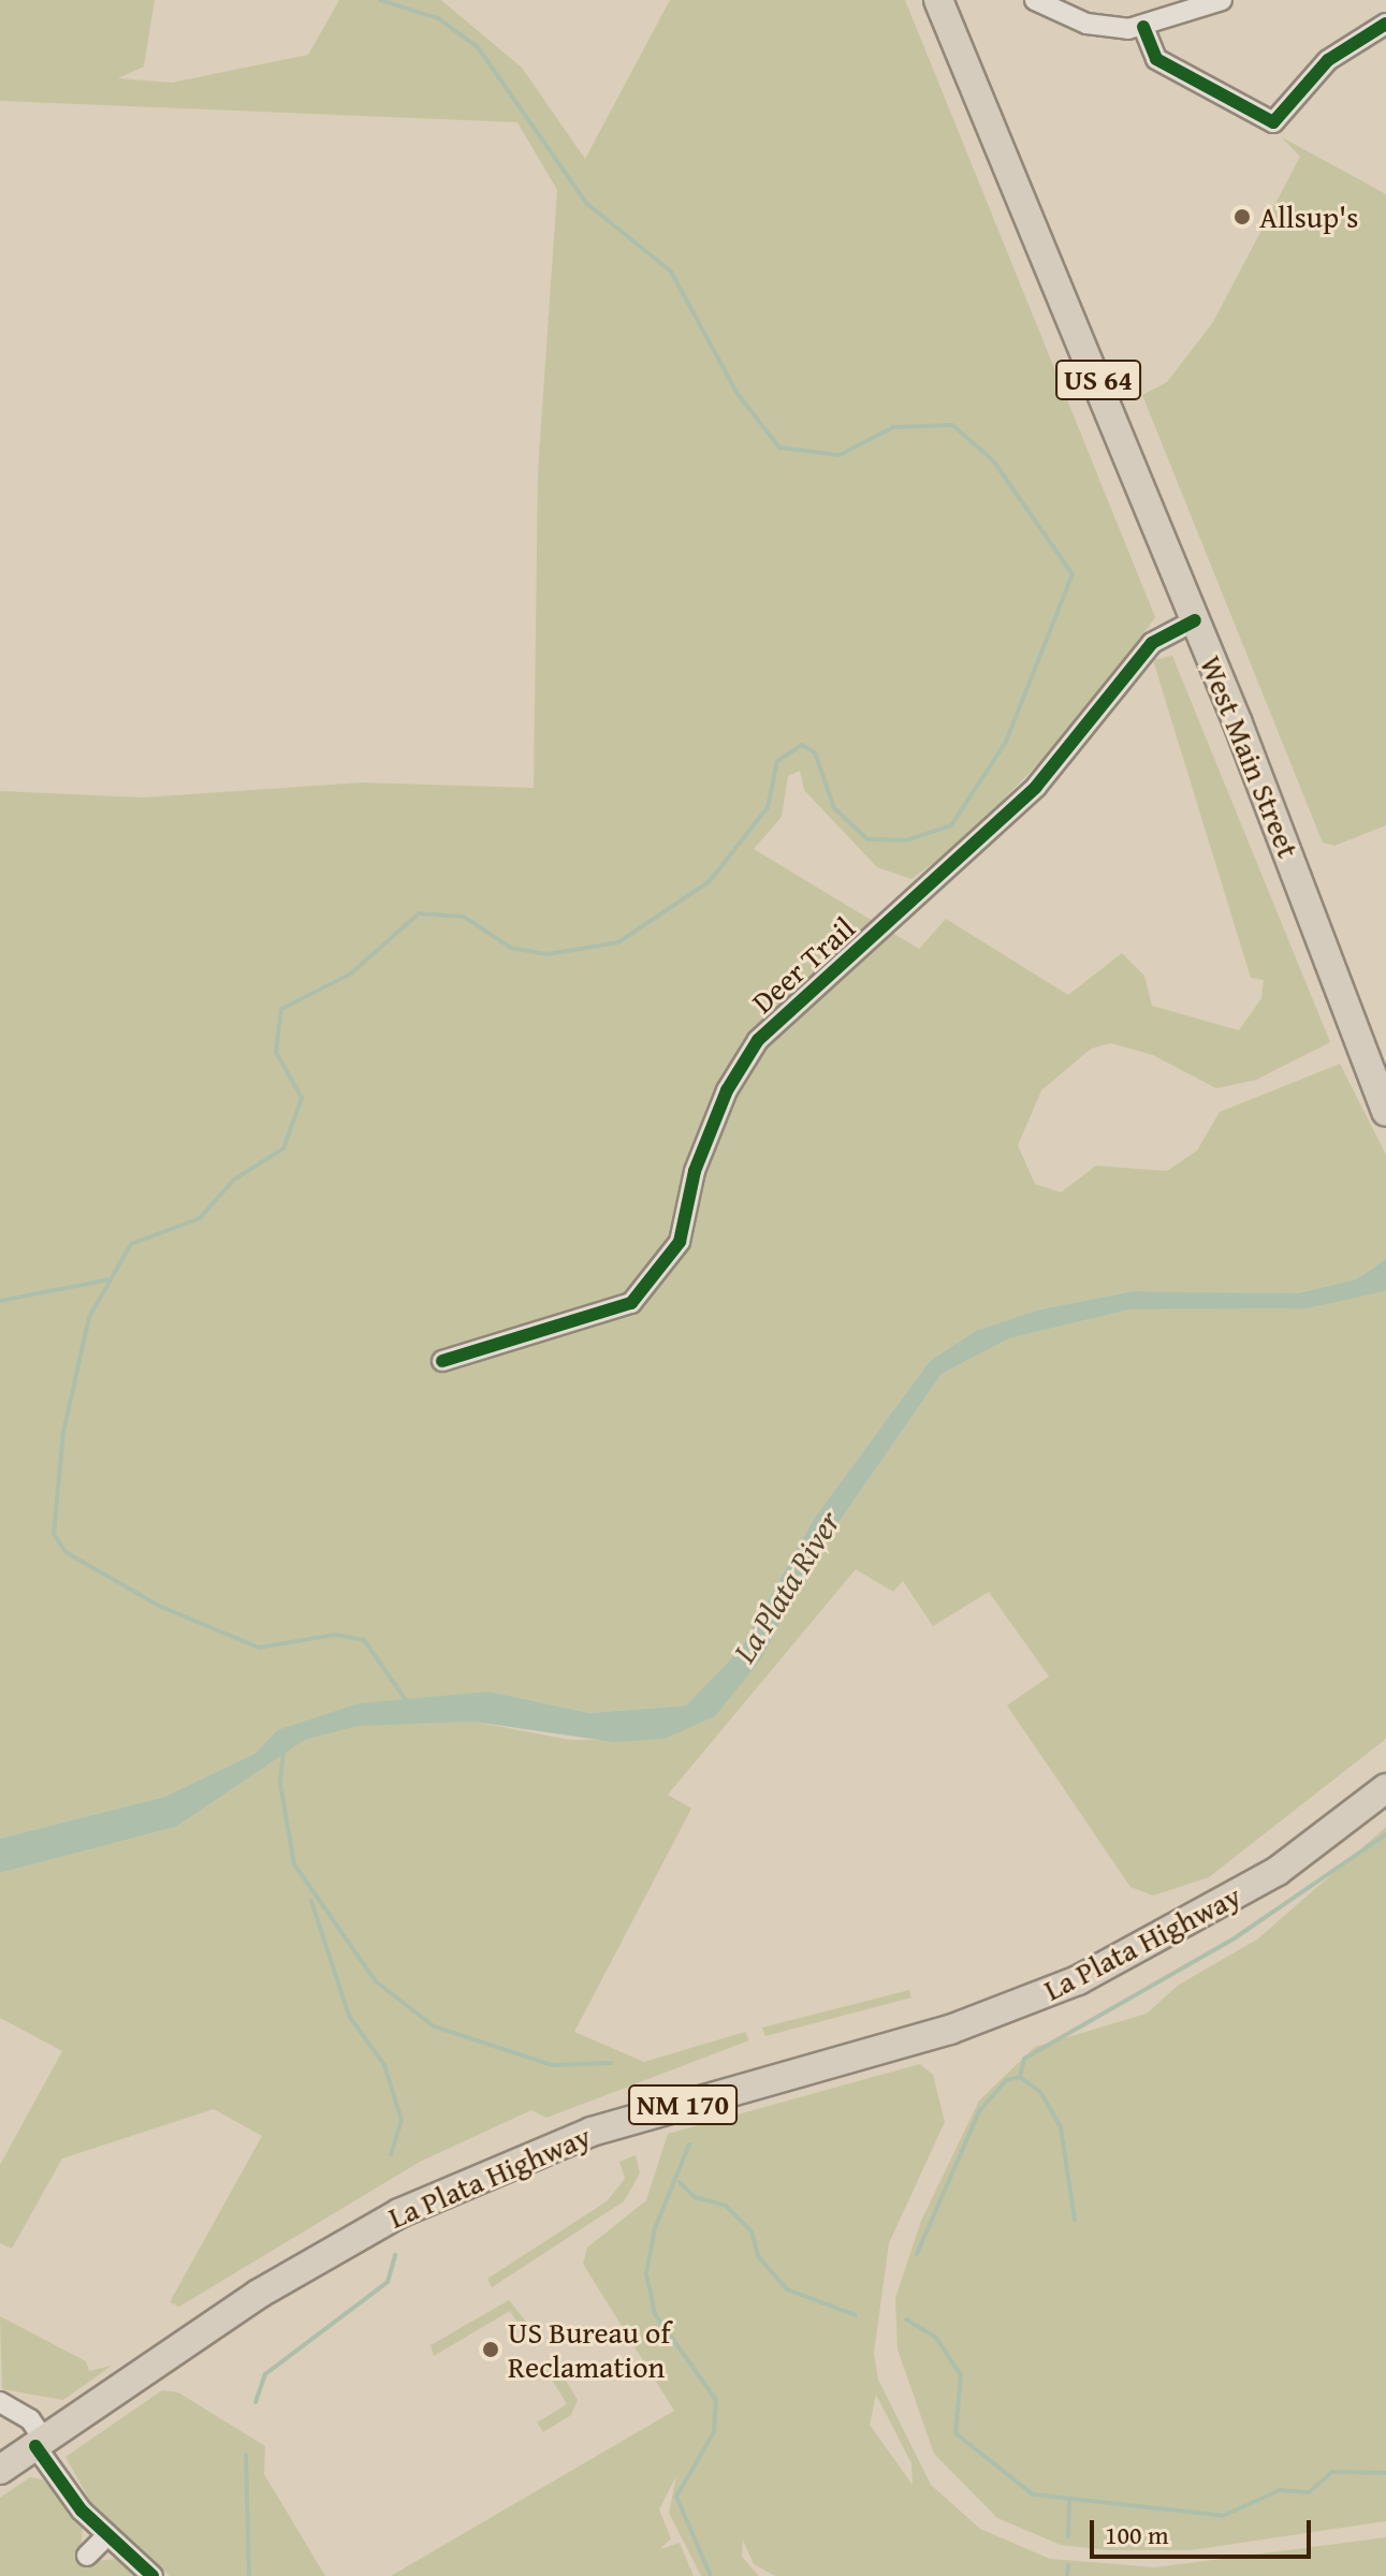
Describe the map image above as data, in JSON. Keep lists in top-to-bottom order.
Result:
{
  "streets": {
    "highway": [
      "US 64",
      "West Main Street",
      "La Plata Highway",
      "NM 170"
    ],
    "street": ["Deer Trail"]
  },
  "crossings": [
    ["West Main Street", "Deer Trail"]
  ],
  "water": ["La Plata River"],
  "places": ["Allsup's", "US Bureau of Reclamation"],
  "scale_bar": "100 m"
}
